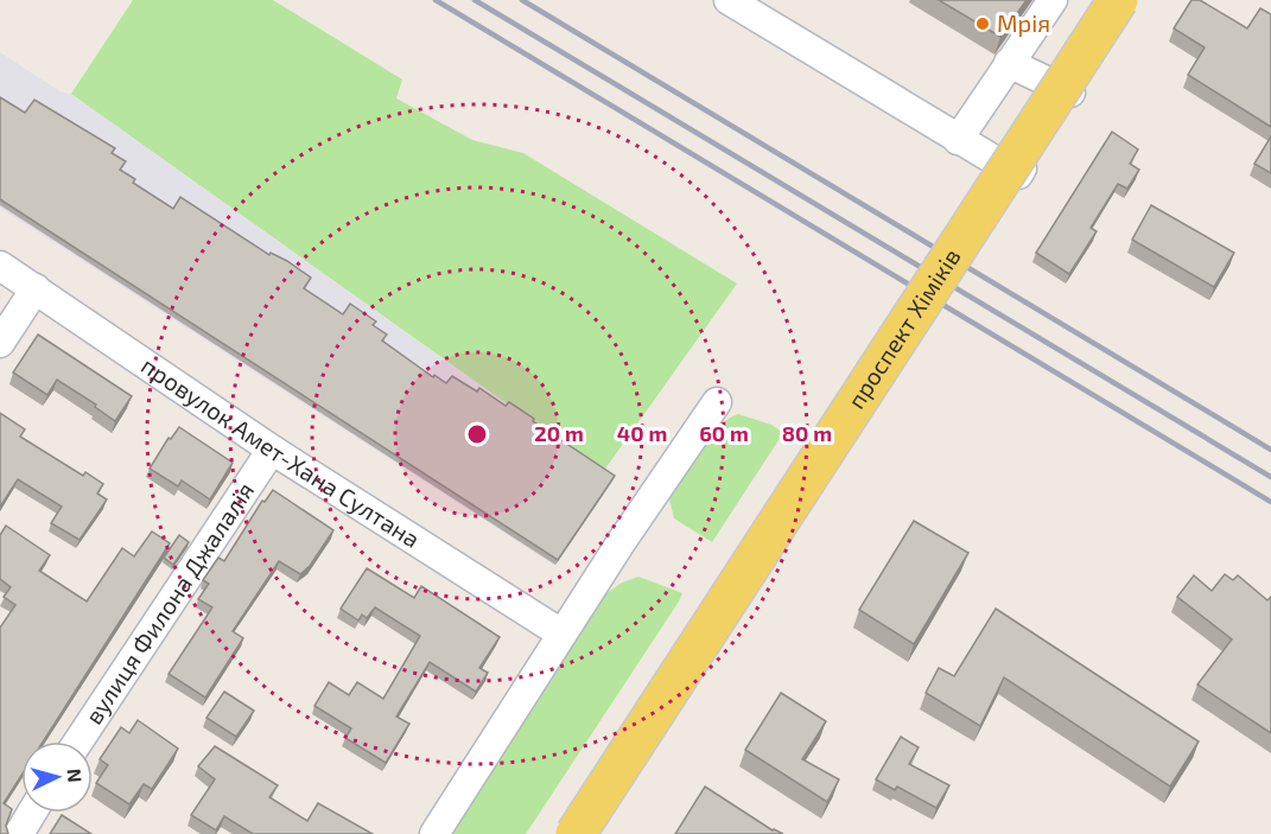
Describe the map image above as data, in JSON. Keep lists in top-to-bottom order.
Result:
{
  "streets": {
    "main road": ["проспект Хіміків"],
    "street": ["провулок Амет-Хана Султана", "вулиця Филона Джалалія"]
  },
  "crossings": [
    ["провулок Амет-Хана Султана", "вулиця Филона Джалалія"]
  ],
  "places": ["Мрія"],
  "north": "right",
  "rings": [
    "20 m",
    "40 m",
    "60 m",
    "80 m"
  ]
}
